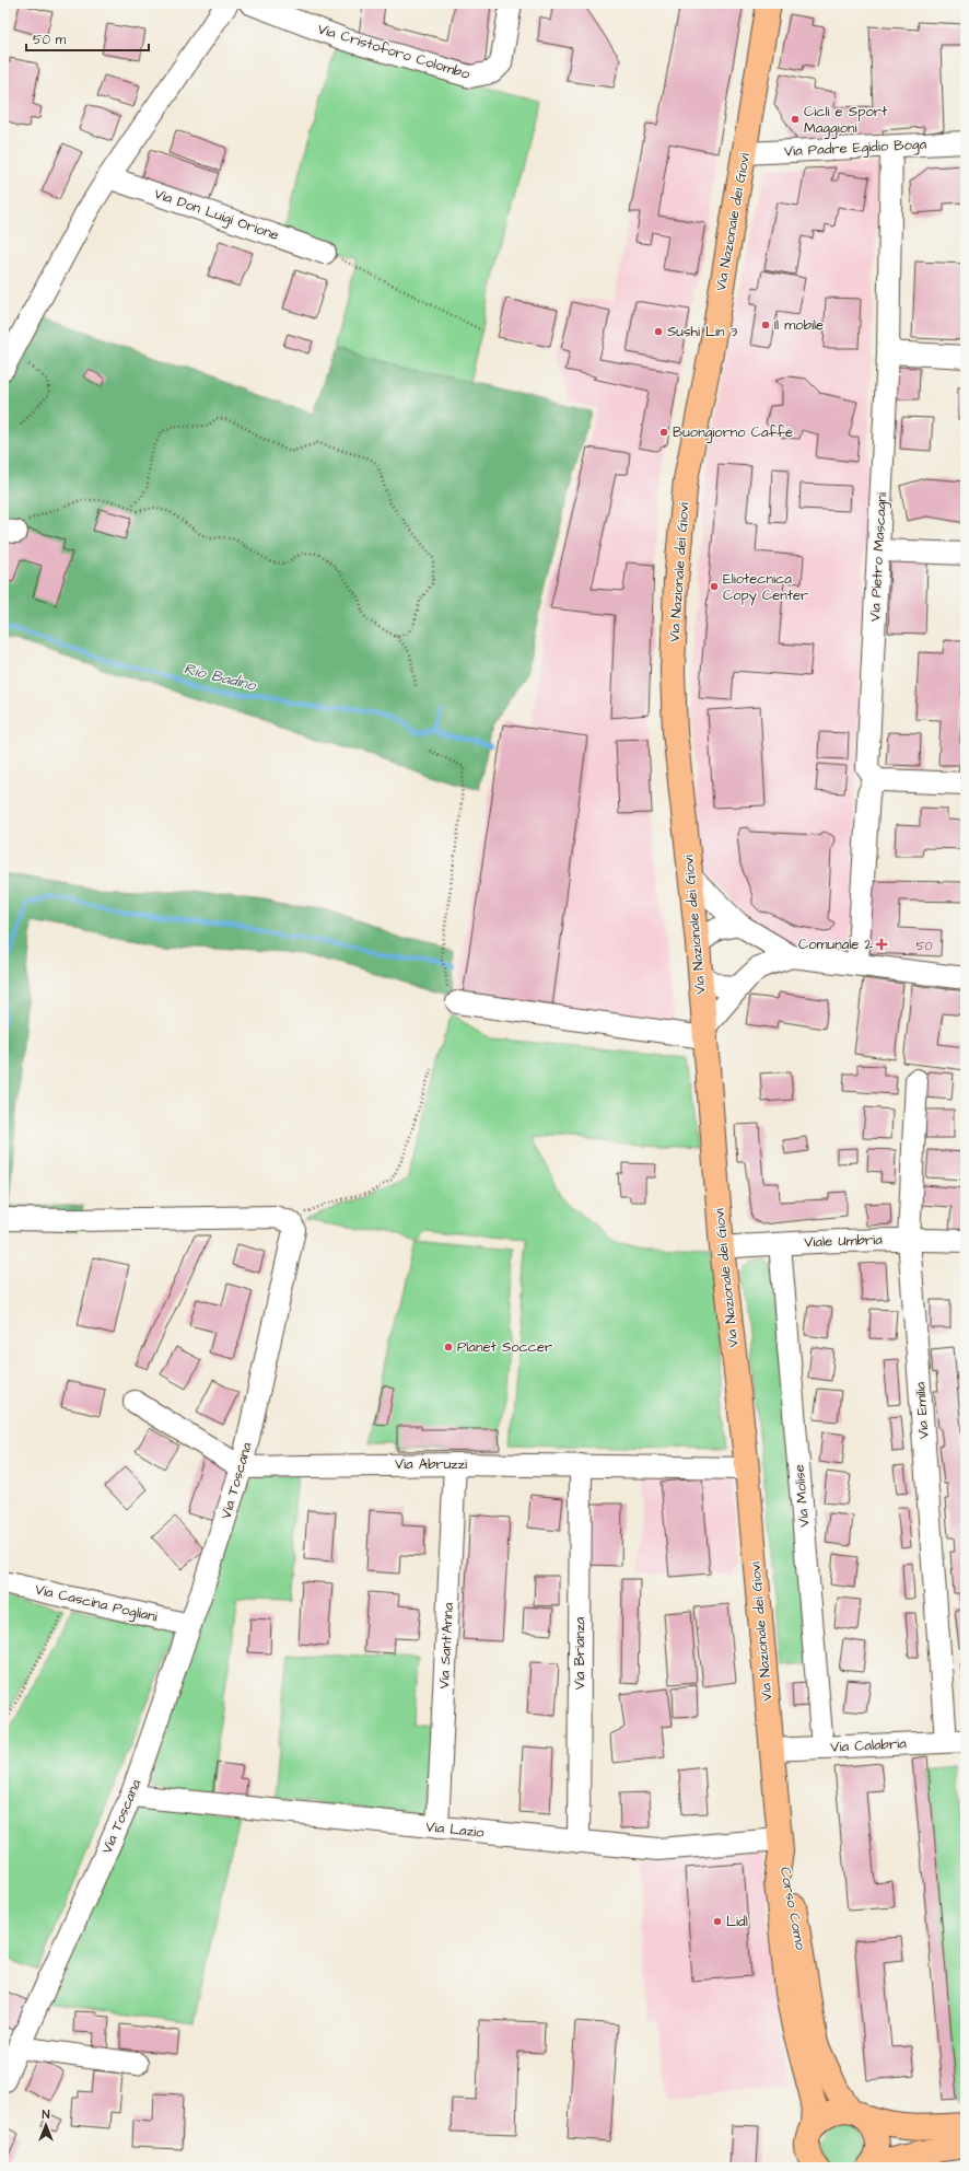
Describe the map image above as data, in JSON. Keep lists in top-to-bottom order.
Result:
{
  "streets": {
    "main road": ["Via Nazionale dei Giovi", "Corso Como"],
    "street": [
      "Via Cristoforo Colombo",
      "Via Padre Egidio Boga",
      "Via Don Luigi Orione",
      "Via Pietro Mascagni",
      "Viale Umbria",
      "Via Emilia",
      "Via Abruzzi",
      "Via Toscana",
      "Via Molise",
      "Via Cascina Pogliani",
      "Via Sant'Anna",
      "Via Brianza",
      "Via Calabria",
      "Via Lazio"
    ]
  },
  "crossings": [
    ["Via Padre Egidio Boga", "Via Nazionale dei Giovi"],
    ["Via Padre Egidio Boga", "Via Pietro Mascagni"],
    ["Via Nazionale dei Giovi", "Viale Umbria"],
    ["Via Nazionale dei Giovi", "Via Abruzzi"],
    ["Via Nazionale dei Giovi", "Via Calabria"],
    ["Via Nazionale dei Giovi", "Via Lazio"],
    ["Via Nazionale dei Giovi", "Corso Como"],
    ["Viale Umbria", "Via Emilia"],
    ["Viale Umbria", "Via Molise"],
    ["Via Emilia", "Via Calabria"],
    ["Via Abruzzi", "Via Toscana"],
    ["Via Abruzzi", "Via Sant'Anna"],
    ["Via Abruzzi", "Via Brianza"],
    ["Via Toscana", "Via Cascina Pogliani"],
    ["Via Toscana", "Via Lazio"],
    ["Via Molise", "Via Calabria"],
    ["Via Sant'Anna", "Via Lazio"],
    ["Via Brianza", "Via Lazio"],
    ["Via Lazio", "Corso Como"]
  ],
  "water": ["Rio Badino"],
  "places": {
    "other": [
      "Cicli e Sport Maggioni",
      "Il mobile",
      "Sushi Lin 3",
      "Buongiorno Caffè",
      "Eliotecnica Copy Center",
      "Planet Soccer",
      "Lidl"
    ],
    "health": ["Comunale 2"]
  },
  "house_numbers": ["50"],
  "scale_bar": "50 m",
  "north": "top"
}
